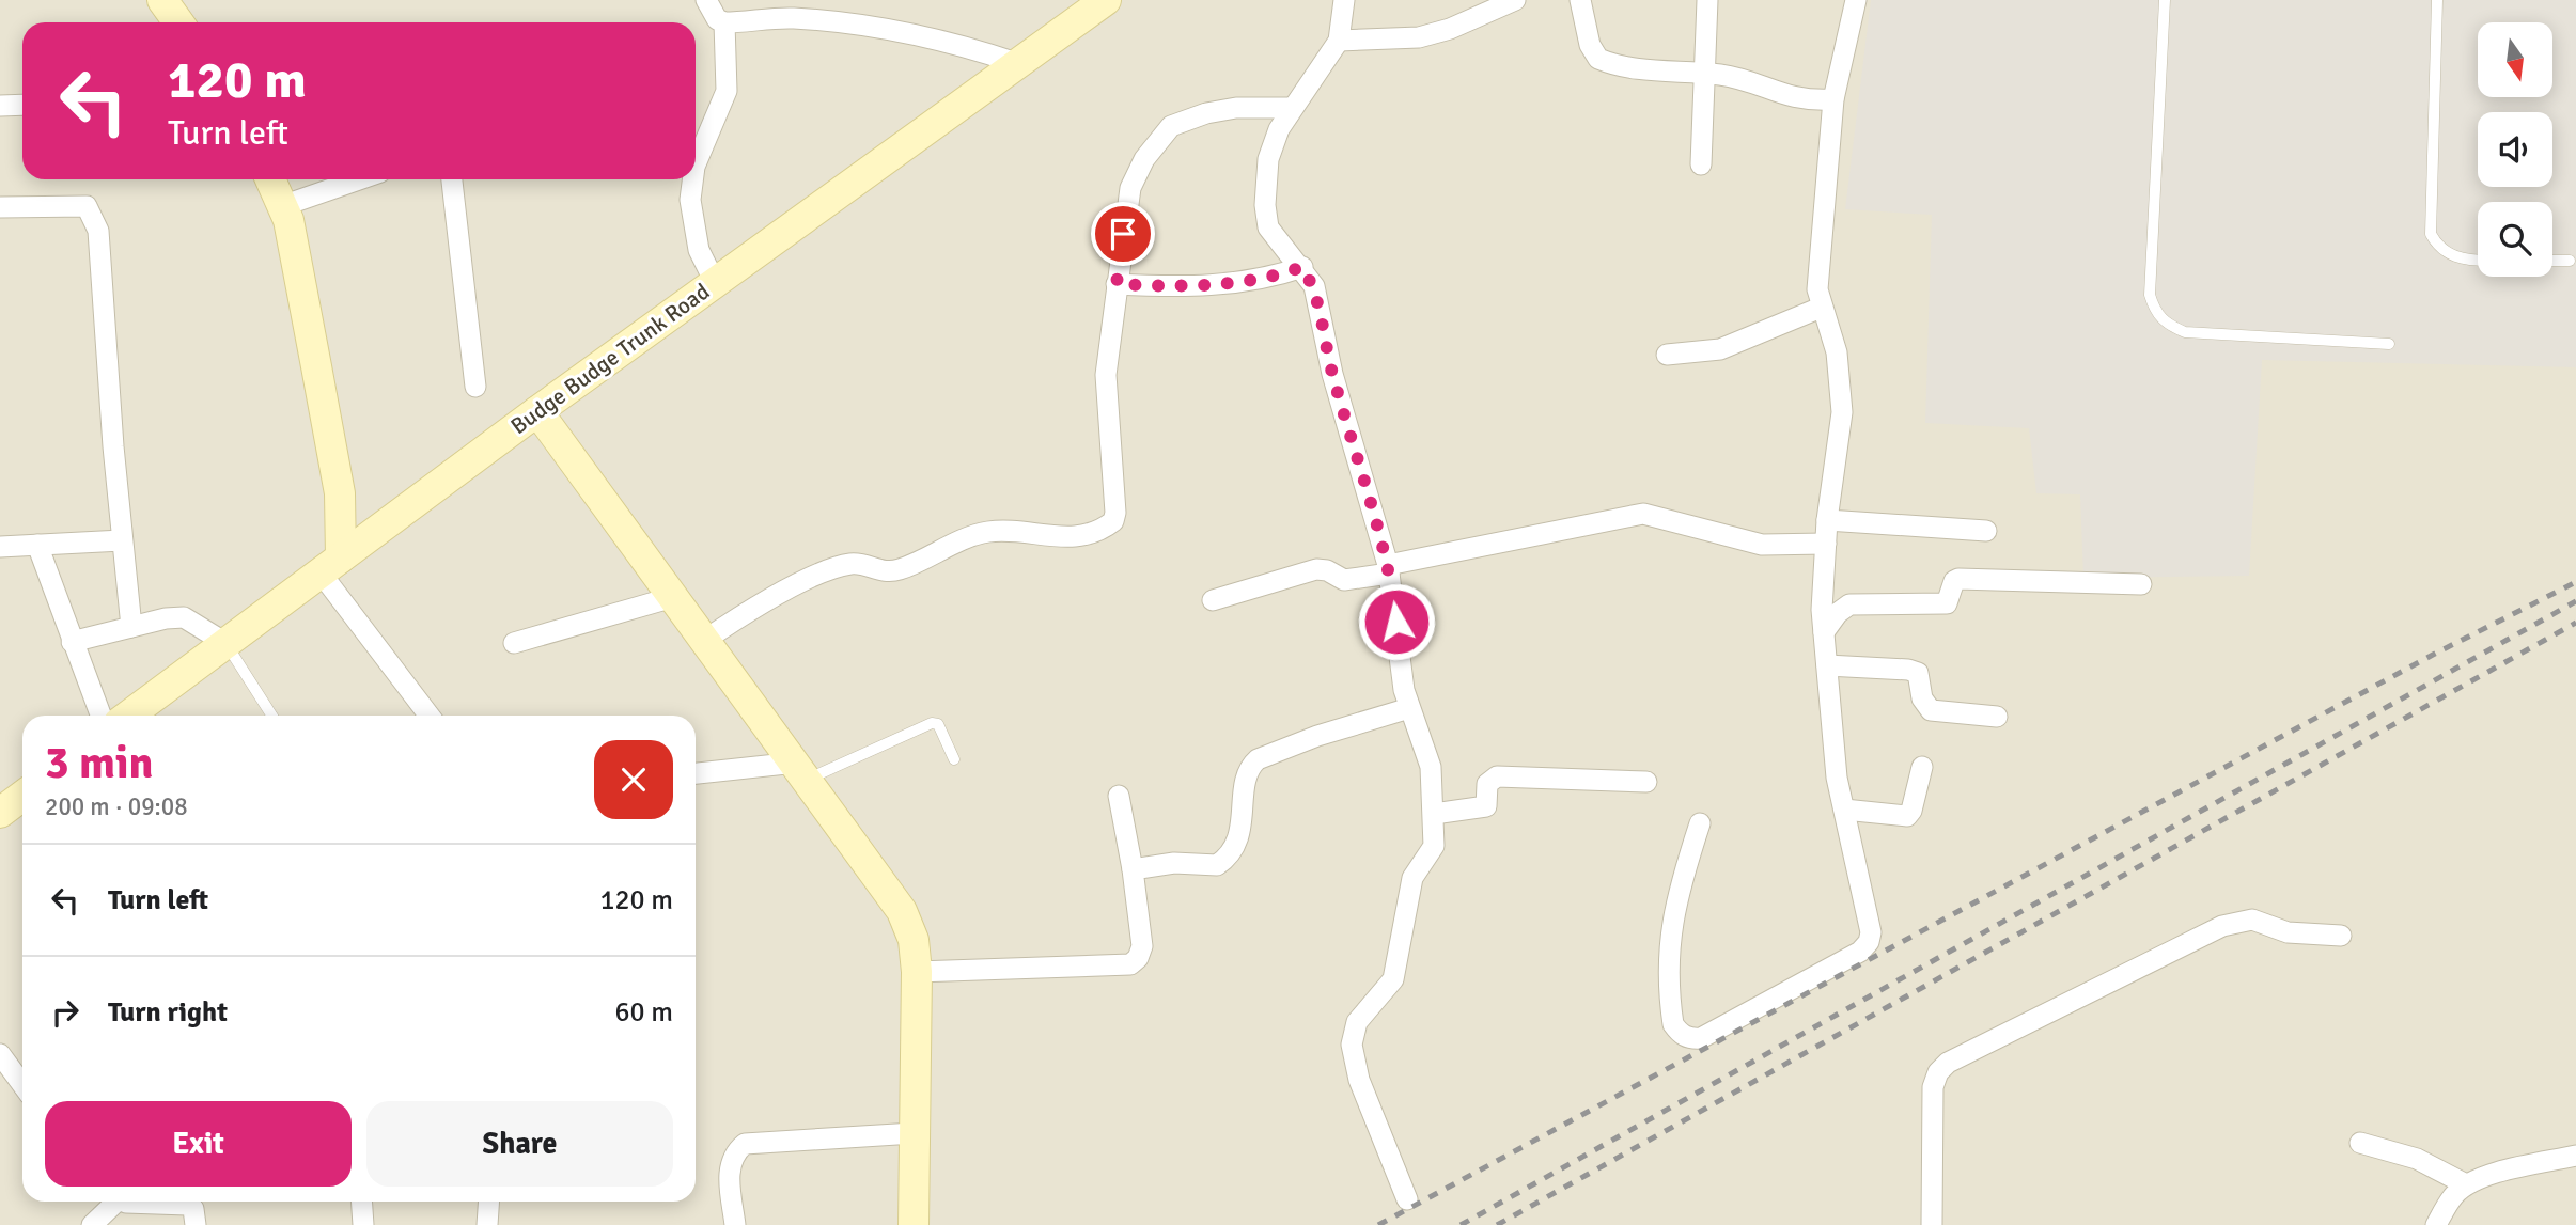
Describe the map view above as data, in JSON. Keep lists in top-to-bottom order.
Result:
{
  "streets": {
    "street": ["Budge Budge Trunk Road"]
  },
  "north": "bottom",
  "page": {
    "turn": ["120 m", "Turn left"],
    "heading": ["3 min", "200 m · 09:08"],
    "list": [
      {
        "name": "Turn left",
        "value": "120 m"
      },
      {
        "name": "Turn right",
        "value": "60 m"
      }
    ],
    "buttons": ["Exit", "Share"]
  }
}
